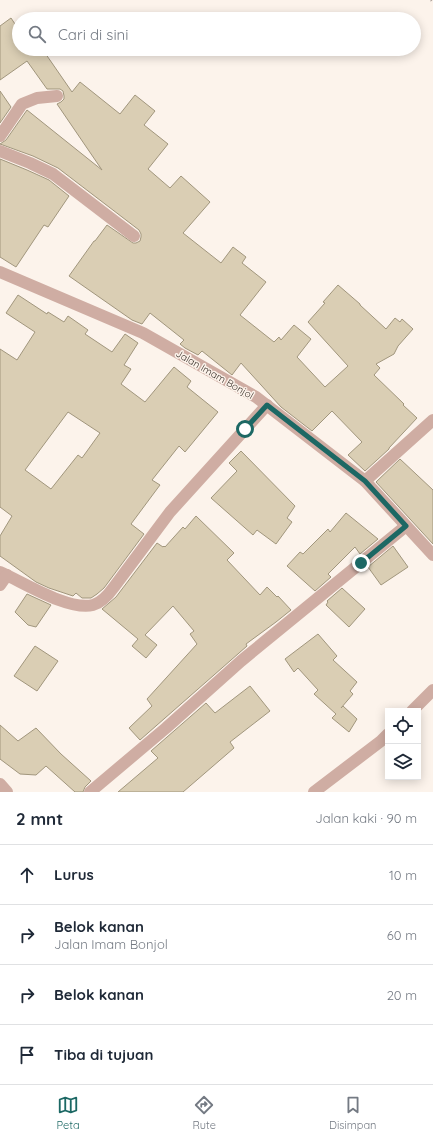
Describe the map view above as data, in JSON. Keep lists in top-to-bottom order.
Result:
{
  "streets": {
    "street": ["Jalan Imam Bonjol"]
  },
  "page": {
    "search": "Cari di sini",
    "heading": ["2 mnt", "Jalan kaki · 90 m"],
    "list": [
      ["Lurus", "10 m"],
      ["Belok kanan", "Jalan Imam Bonjol", "60 m"],
      ["Belok kanan", "20 m"],
      "Tiba di tujuan"
    ],
    "nav": ["Peta", "Rute", "Disimpan"]
  }
}
